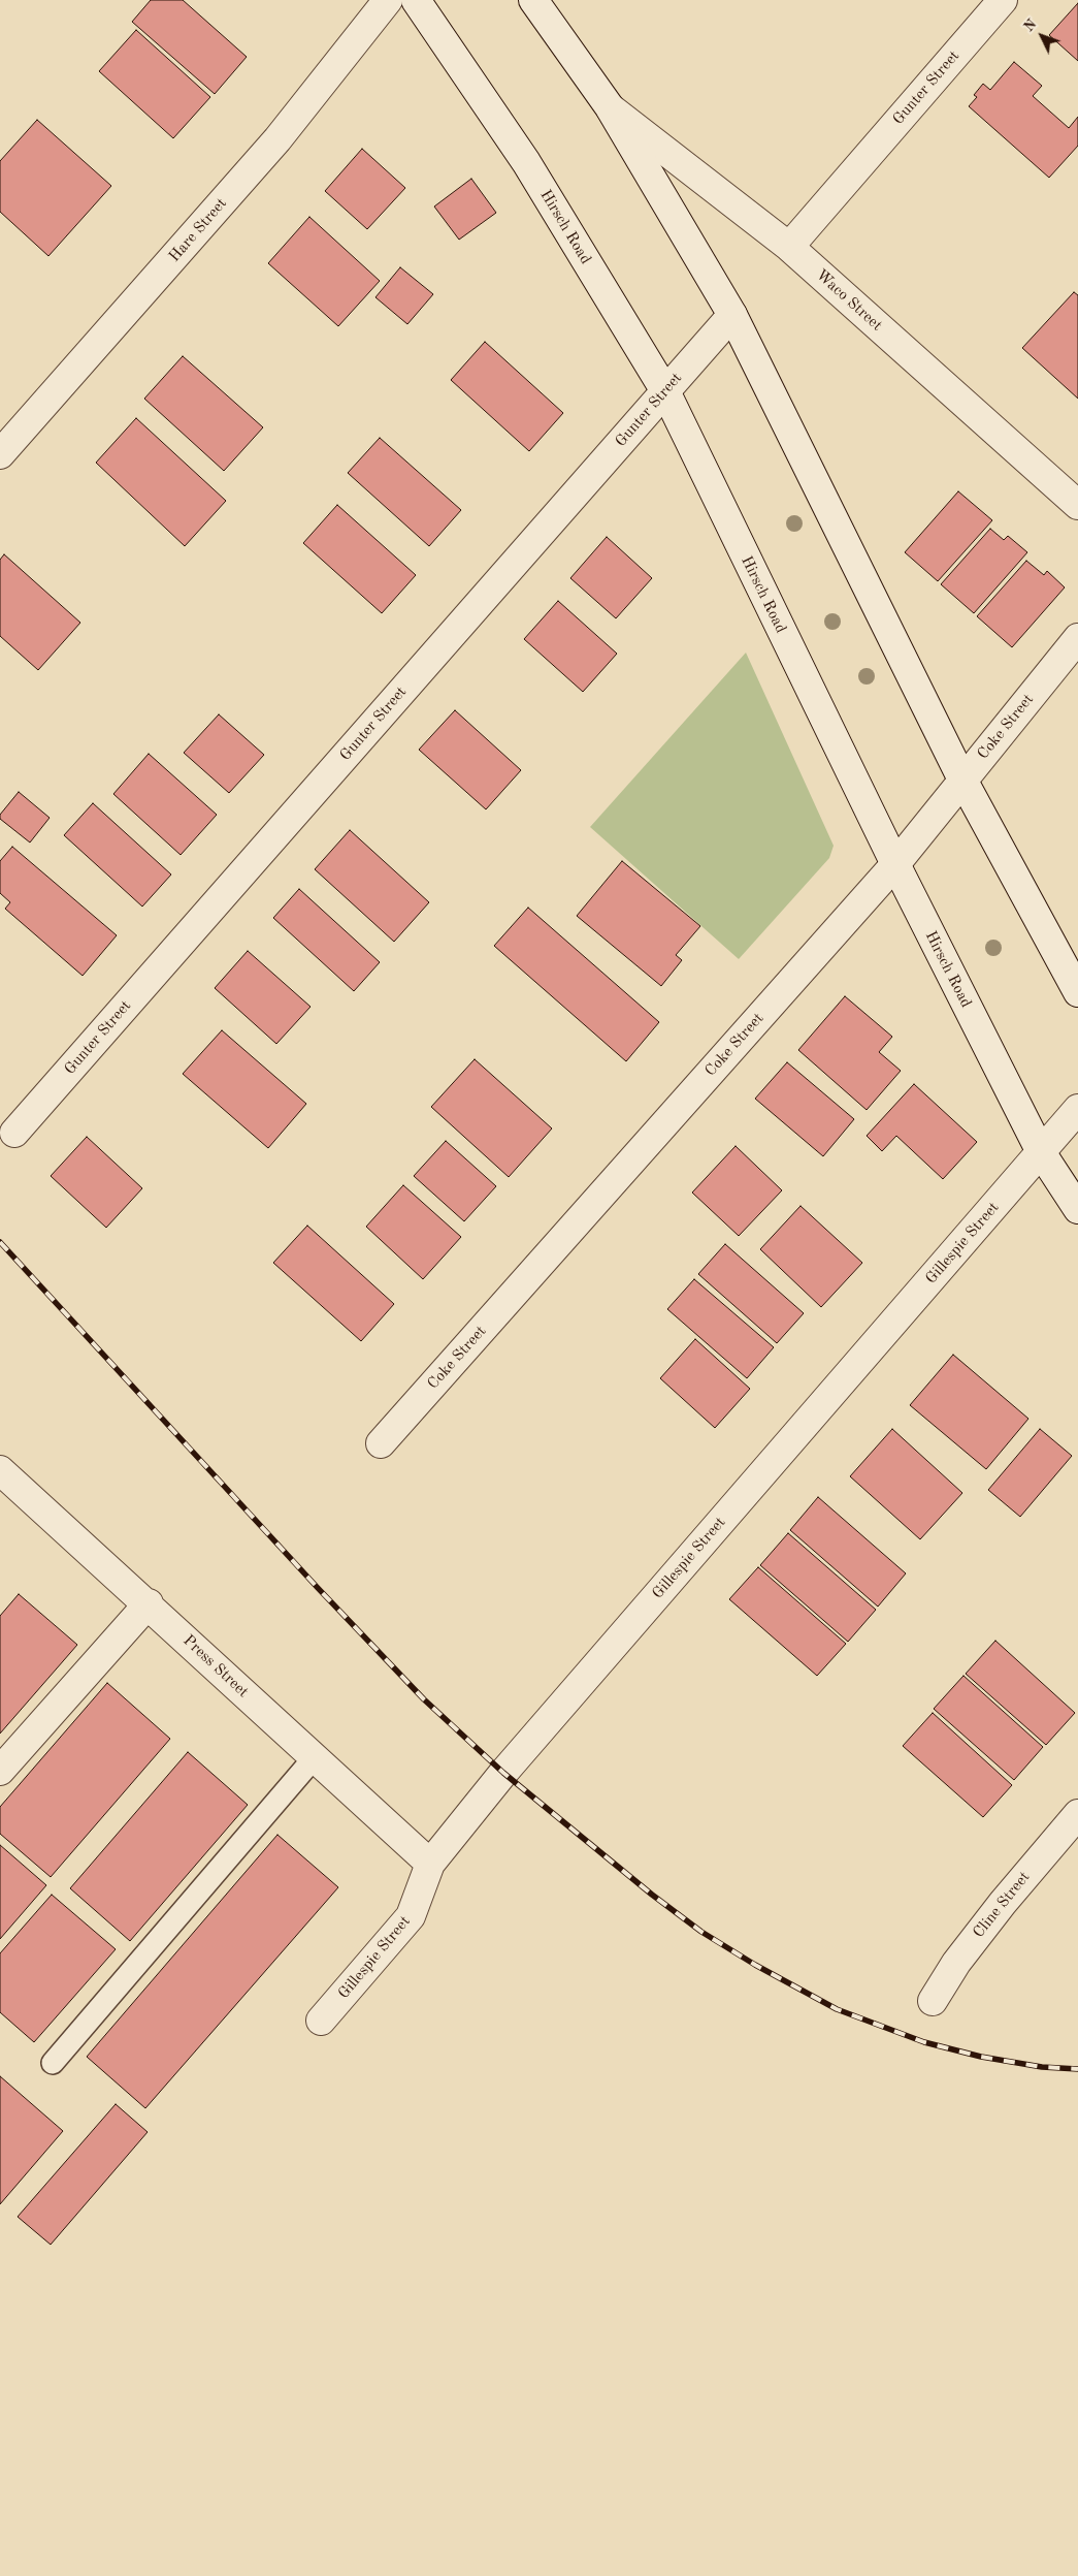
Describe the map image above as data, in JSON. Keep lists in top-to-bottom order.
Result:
{
  "streets": {
    "street": [
      "Gunter Street",
      "Hirsch Road",
      "Hare Street",
      "Waco Street",
      "Coke Street",
      "Gillespie Street",
      "Press Street",
      "Cline Street"
    ]
  },
  "crossings": [
    ["Gunter Street", "Hirsch Road"],
    ["Gunter Street", "Waco Street"],
    ["Hirsch Road", "Coke Street"],
    ["Hirsch Road", "Gillespie Street"],
    ["Gillespie Street", "Press Street"]
  ],
  "north": "top left"
}
